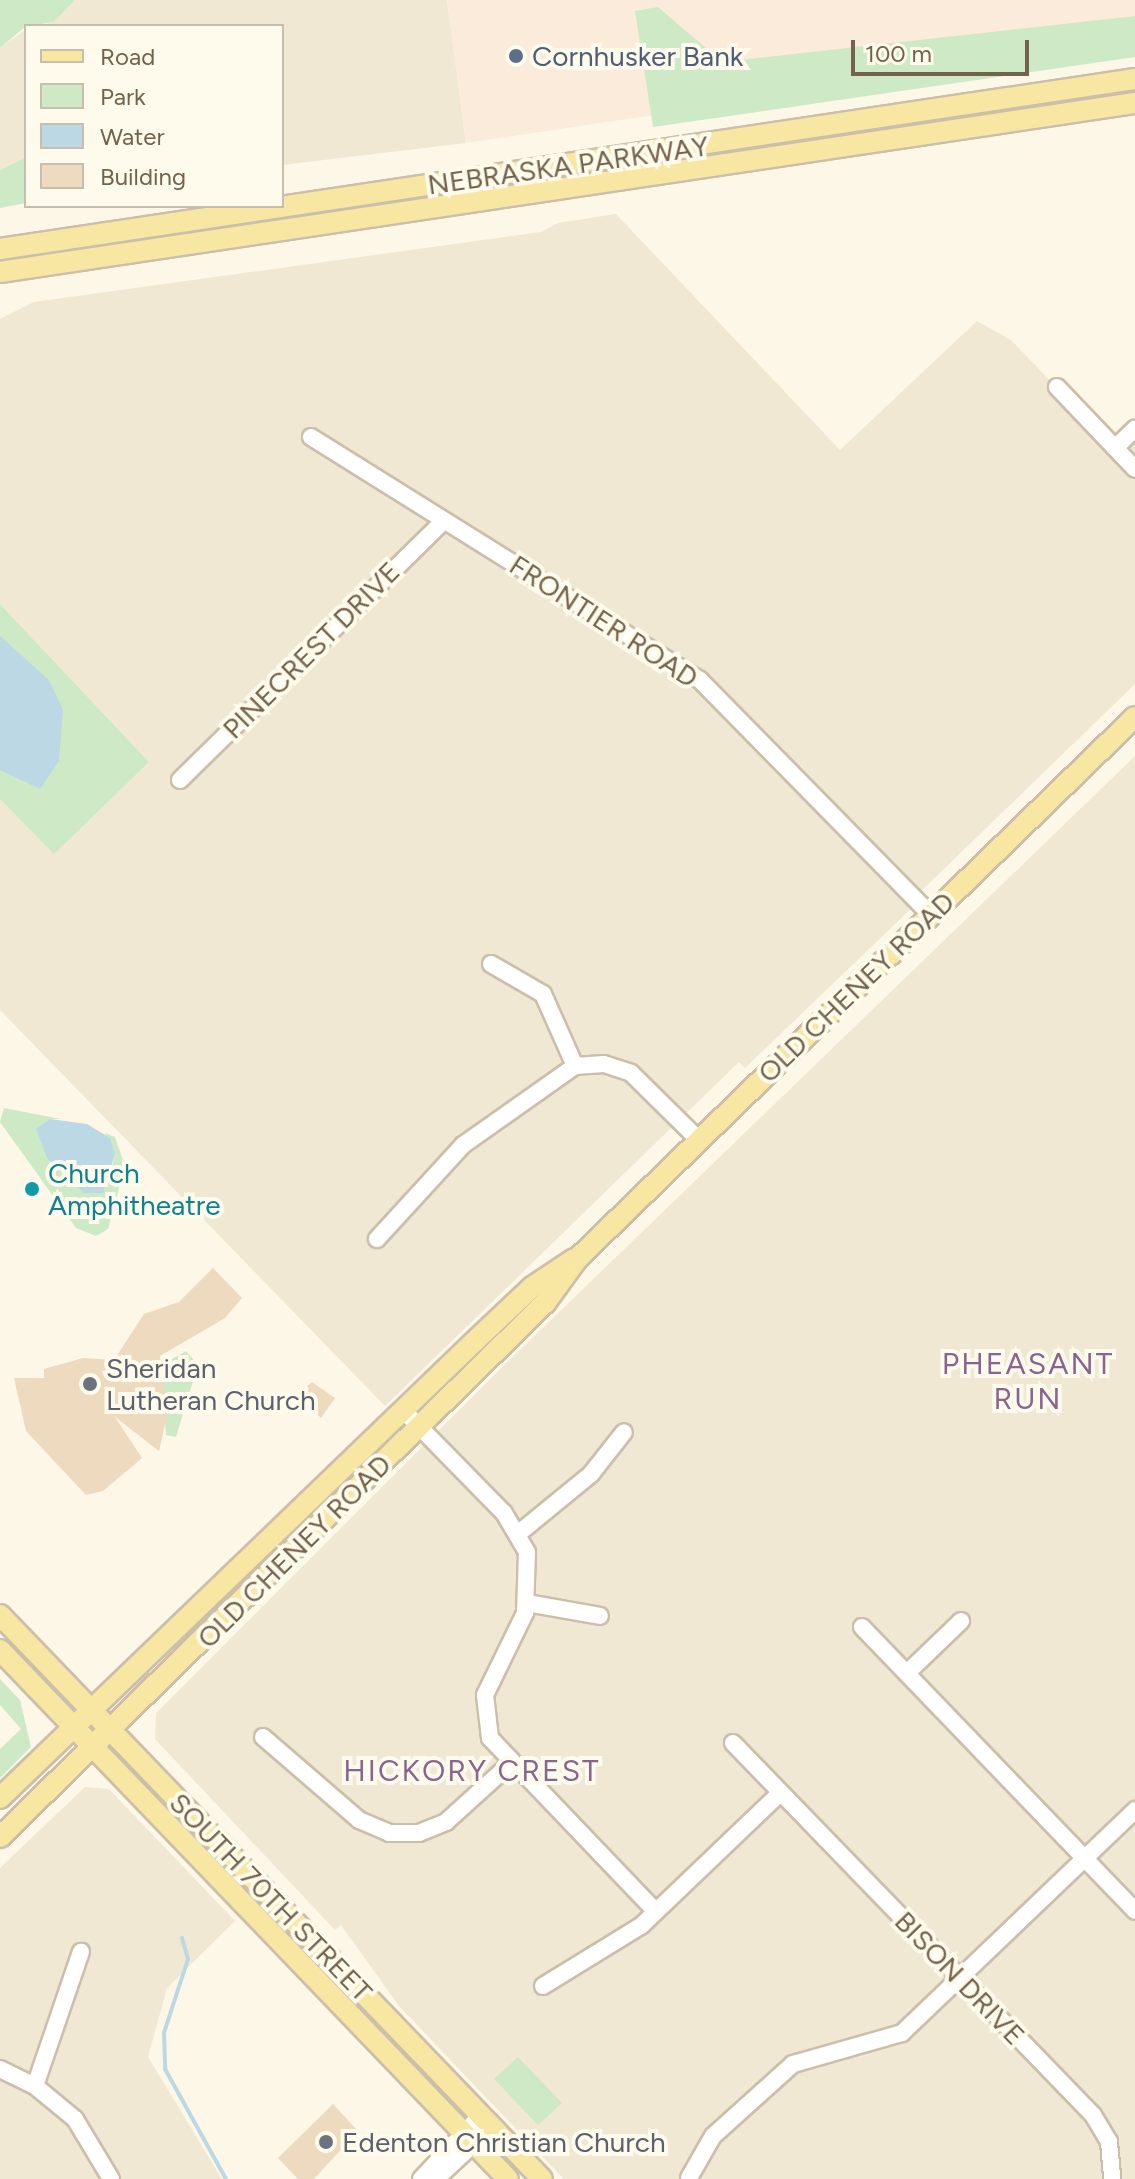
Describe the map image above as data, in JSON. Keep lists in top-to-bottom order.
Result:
{
  "streets": {
    "main road": ["NEBRASKA PARKWAY", "OLD CHENEY ROAD", "SOUTH 70TH STREET"],
    "street": ["FRONTIER ROAD", "PINECREST DRIVE", "BISON DRIVE"]
  },
  "crossings": [
    ["FRONTIER ROAD", "PINECREST DRIVE"],
    ["FRONTIER ROAD", "OLD CHENEY ROAD"],
    ["OLD CHENEY ROAD", "SOUTH 70TH STREET"]
  ],
  "districts": ["PHEASANT RUN", "HICKORY CREST"],
  "places": [
    "Cornhusker Bank",
    "Church Amphitheatre",
    "Sheridan Lutheran Church",
    "Edenton Christian Church"
  ],
  "legend": [
    "Road",
    "Park",
    "Water",
    "Building"
  ],
  "scale_bar": "100 m"
}
